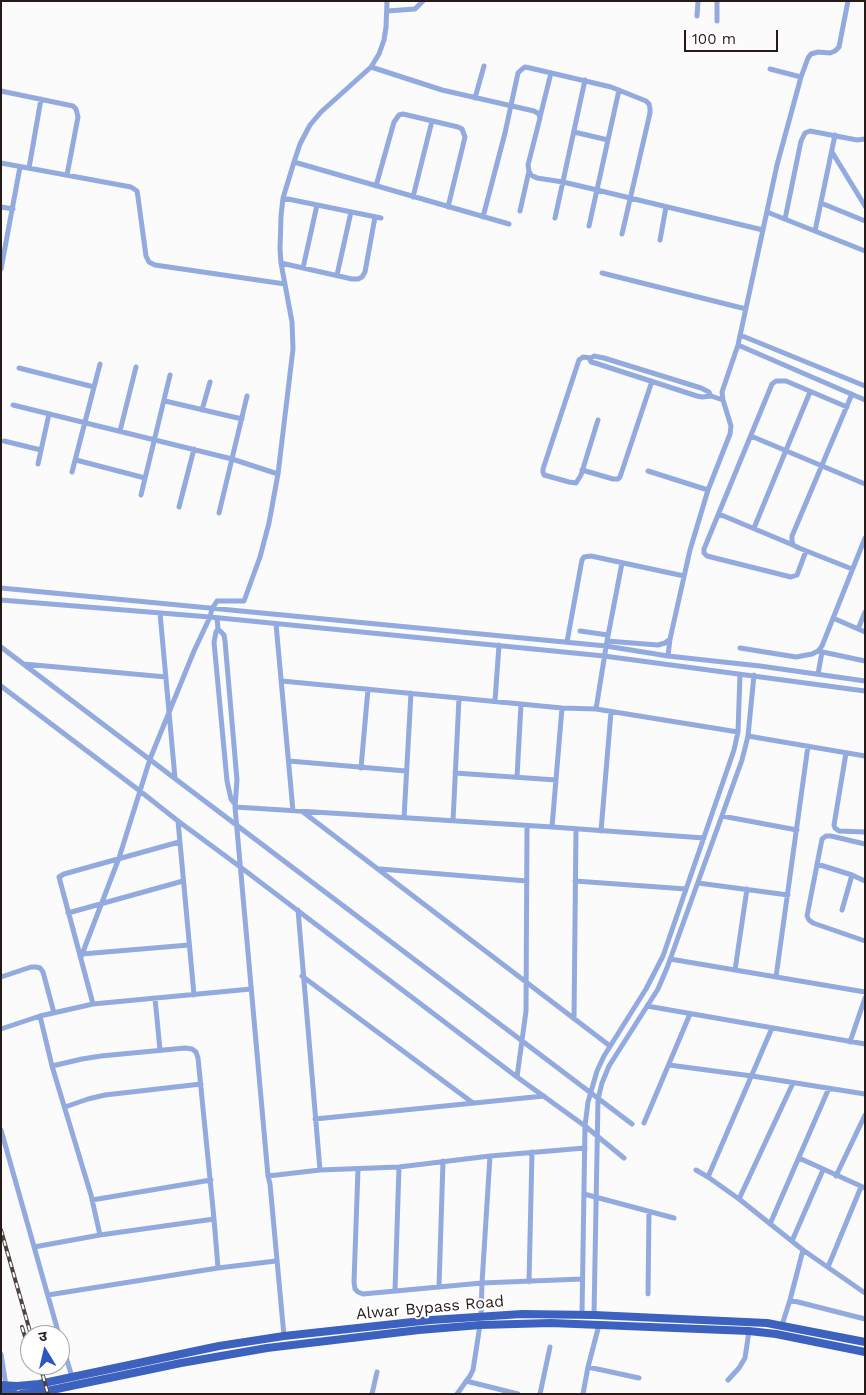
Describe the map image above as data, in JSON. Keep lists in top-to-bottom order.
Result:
{
  "streets": {
    "main road": ["Alwar Bypass Road"]
  },
  "scale_bar": "100 m",
  "north": "top"
}
